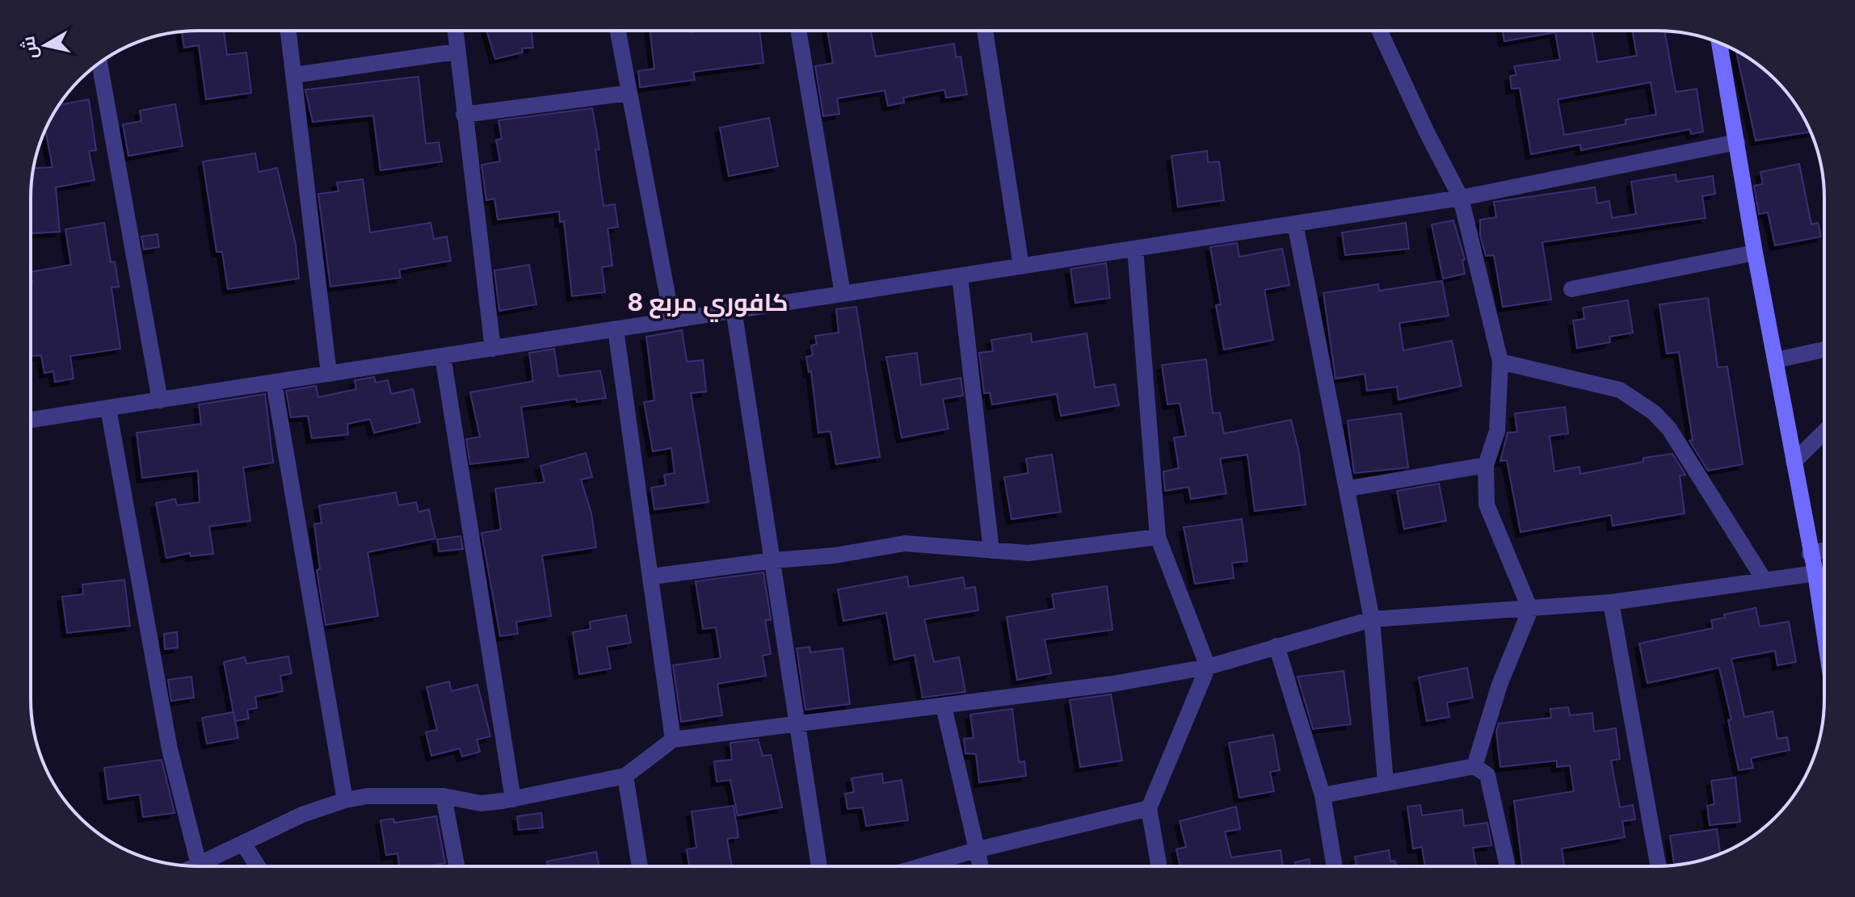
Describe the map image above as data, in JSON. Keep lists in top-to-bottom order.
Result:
{
  "districts": ["كافوري مربع 8"],
  "north": "left"
}
